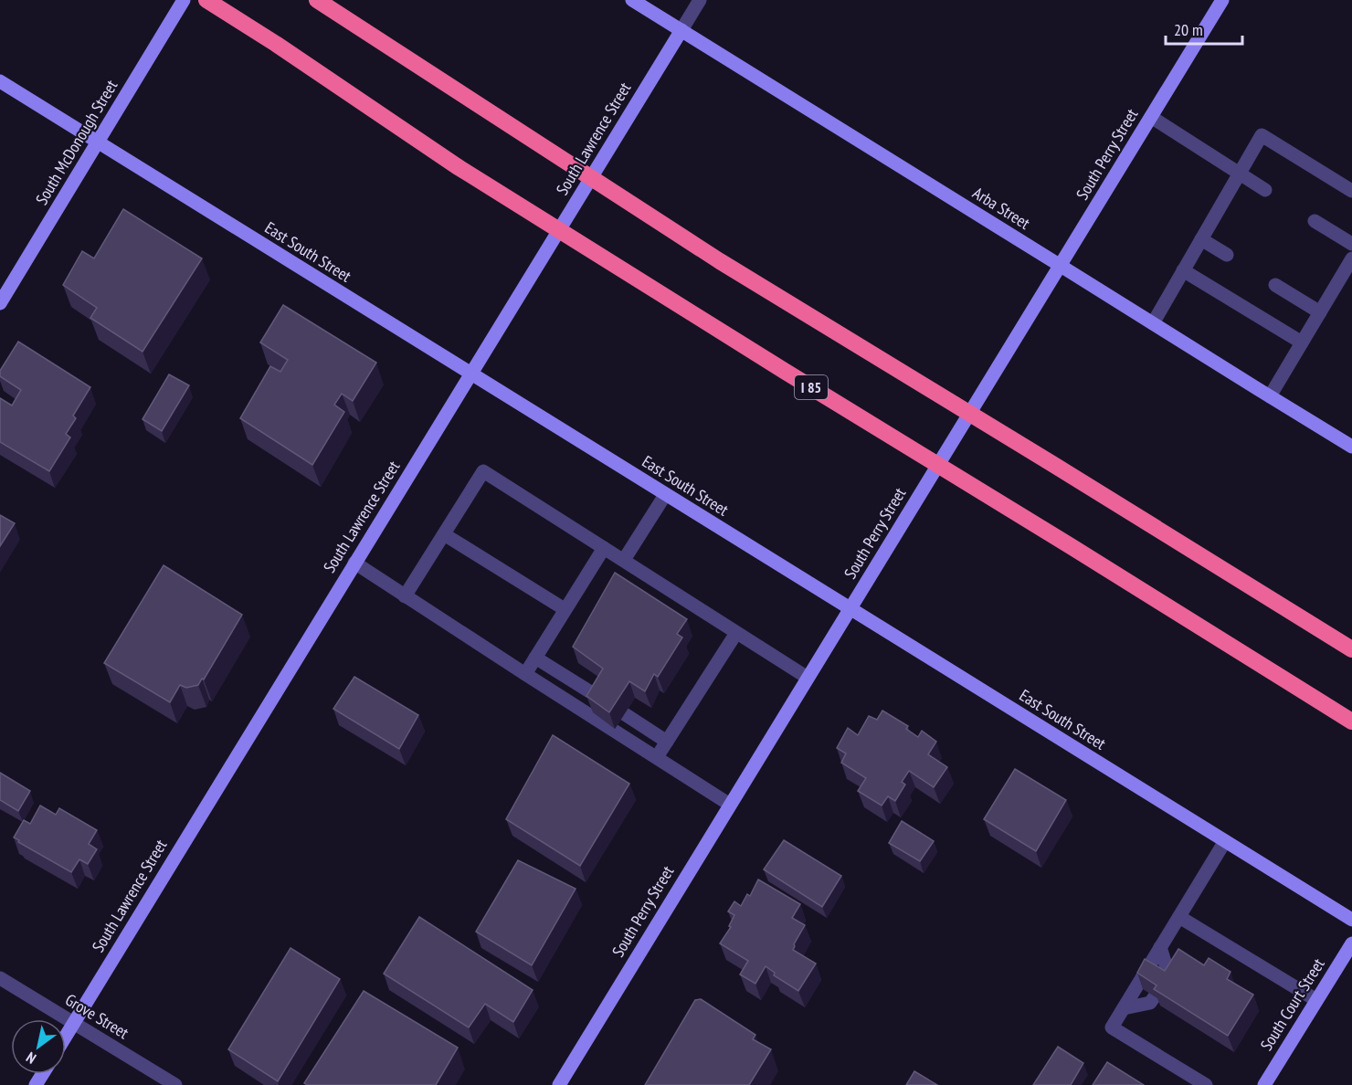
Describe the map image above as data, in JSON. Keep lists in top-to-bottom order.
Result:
{
  "streets": {
    "highway": ["I 85"],
    "main road": [
      "South Lawrence Street",
      "South McDonough Street",
      "South Perry Street",
      "Arba Street",
      "East South Street",
      "South Court Street"
    ],
    "street": ["Grove Street"]
  },
  "crossings": [
    ["South Lawrence Street", "Arba Street"],
    ["South Lawrence Street", "East South Street"],
    ["South Lawrence Street", "Grove Street"],
    ["South McDonough Street", "East South Street"],
    ["South Perry Street", "Arba Street"],
    ["South Perry Street", "East South Street"]
  ],
  "scale_bar": "20 m",
  "north": "bottom left"
}
